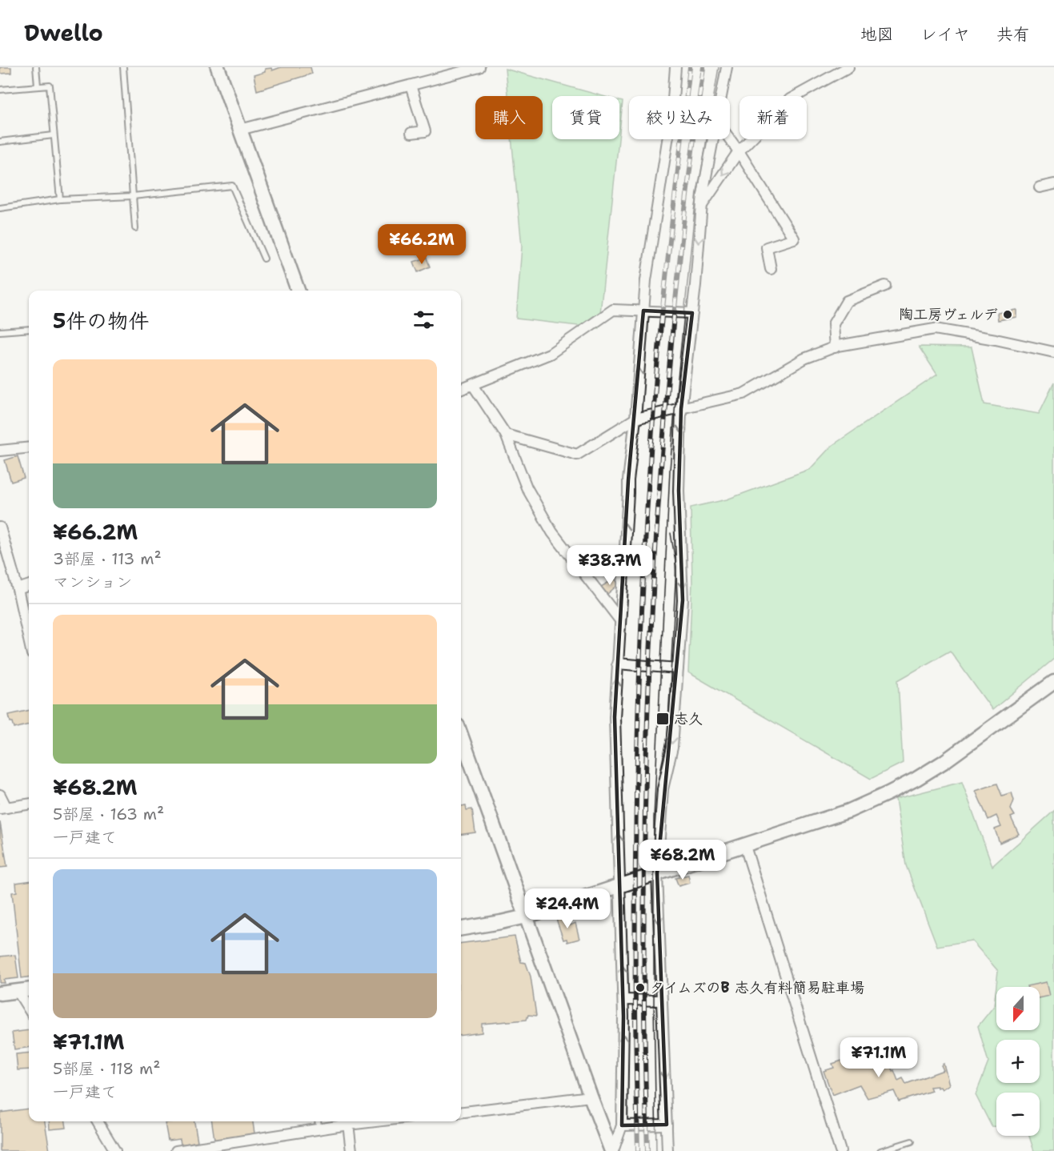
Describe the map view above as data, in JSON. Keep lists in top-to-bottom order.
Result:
{
  "places": {
    "other": ["陶工房ヴェルデ", "タイムズのB 志久有料簡易駐車場"],
    "transit": ["志久"]
  },
  "north": "bottom",
  "page": {
    "header": "Dwello",
    "nav": ["地図", "レイヤ", "共有"],
    "chip": [
      "購入",
      "賃貸",
      "絞り込み",
      "新着"
    ],
    "price": [
      "¥66.2M",
      "¥38.7M",
      "¥68.2M",
      "¥24.4M",
      "¥71.1M"
    ],
    "heading": "5件の物件",
    "list": [
      {
        "name": "¥66.2M",
        "note": "3部屋 · 113 m² · マンション"
      },
      {
        "name": "¥68.2M",
        "note": "5部屋 · 163 m² · 一戸建て"
      },
      {
        "name": "¥71.1M",
        "note": "5部屋 · 118 m² · 一戸建て"
      }
    ],
    "map_buttons": ["+", "−"]
  }
}
